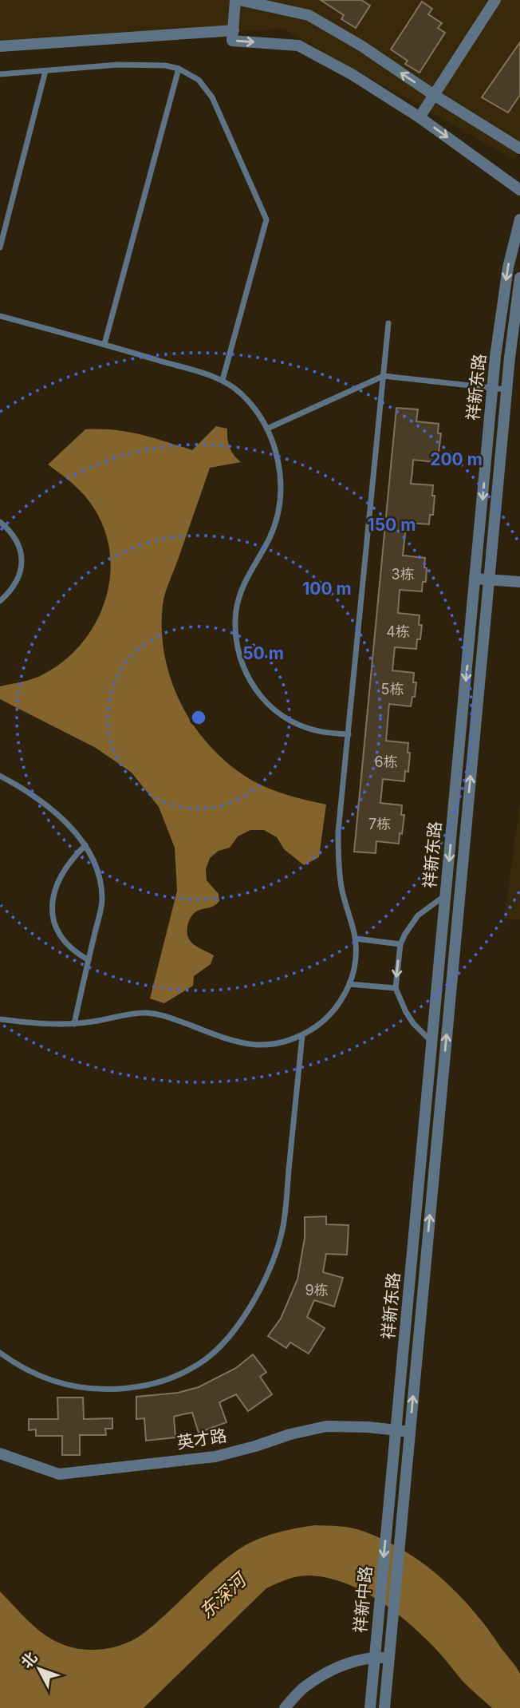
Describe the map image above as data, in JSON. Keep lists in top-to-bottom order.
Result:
{
  "streets": {
    "street": ["祥新东路", "英才路", "祥新中路"]
  },
  "crossings": [
    ["祥新东路", "英才路"],
    ["祥新东路", "祥新中路"]
  ],
  "water": ["东深河"],
  "house_numbers": [
    "3栋",
    "4栋",
    "5栋",
    "6栋",
    "7栋",
    "9栋"
  ],
  "north": "top left",
  "rings": [
    "200 m",
    "150 m",
    "100 m",
    "50 m"
  ]
}
